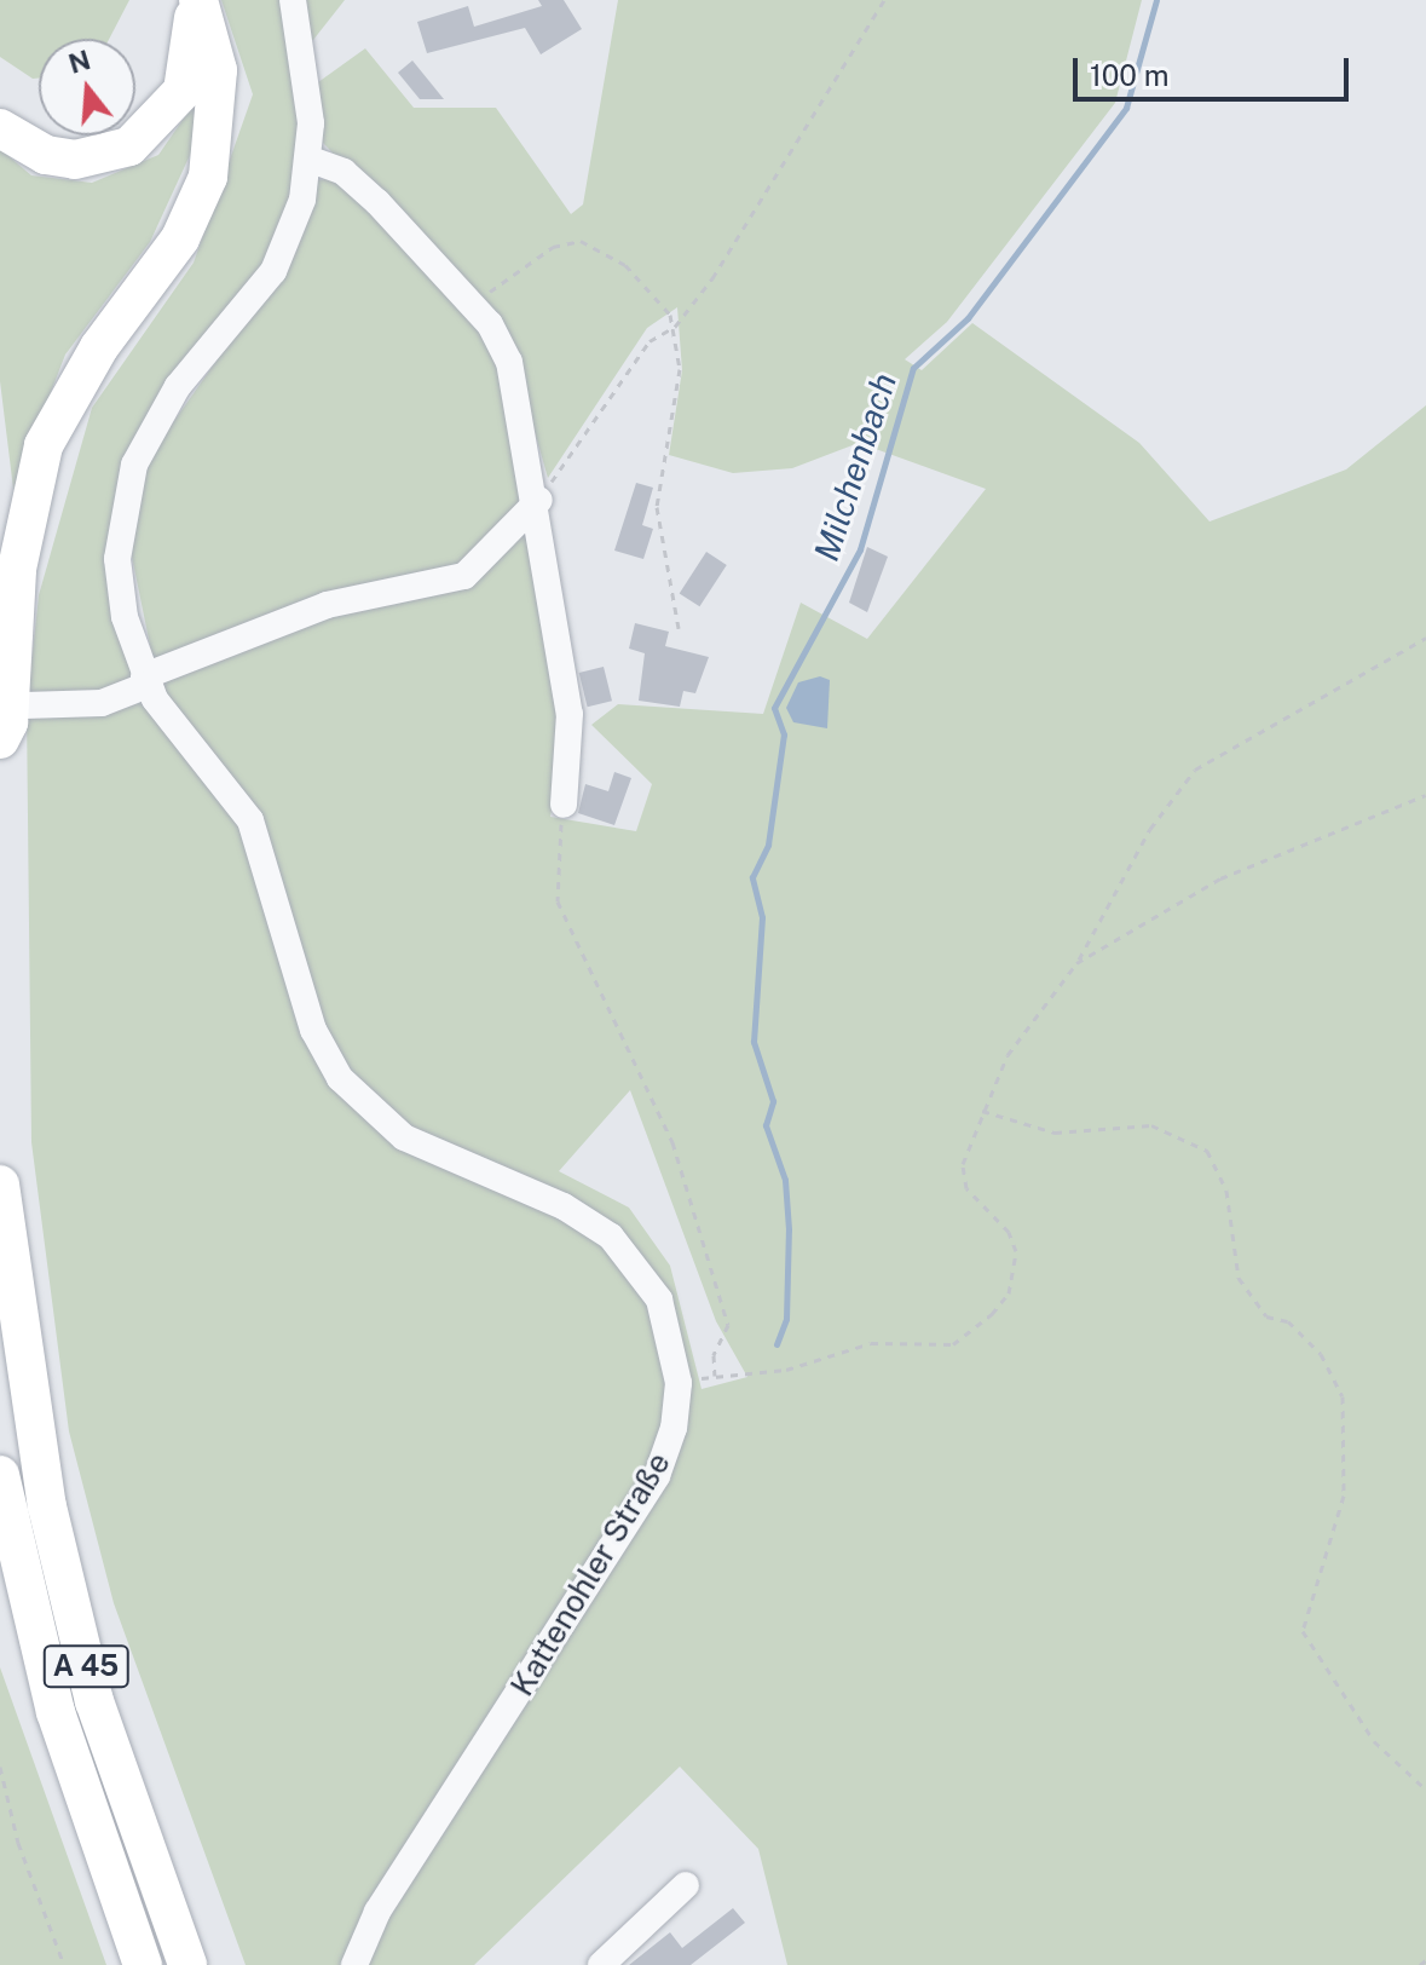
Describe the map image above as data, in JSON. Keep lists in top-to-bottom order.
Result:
{
  "streets": {
    "highway": ["A 45"],
    "street": ["Kattenohler Straße"]
  },
  "water": ["Milchenbach"],
  "scale_bar": "100 m",
  "north": "top"
}
